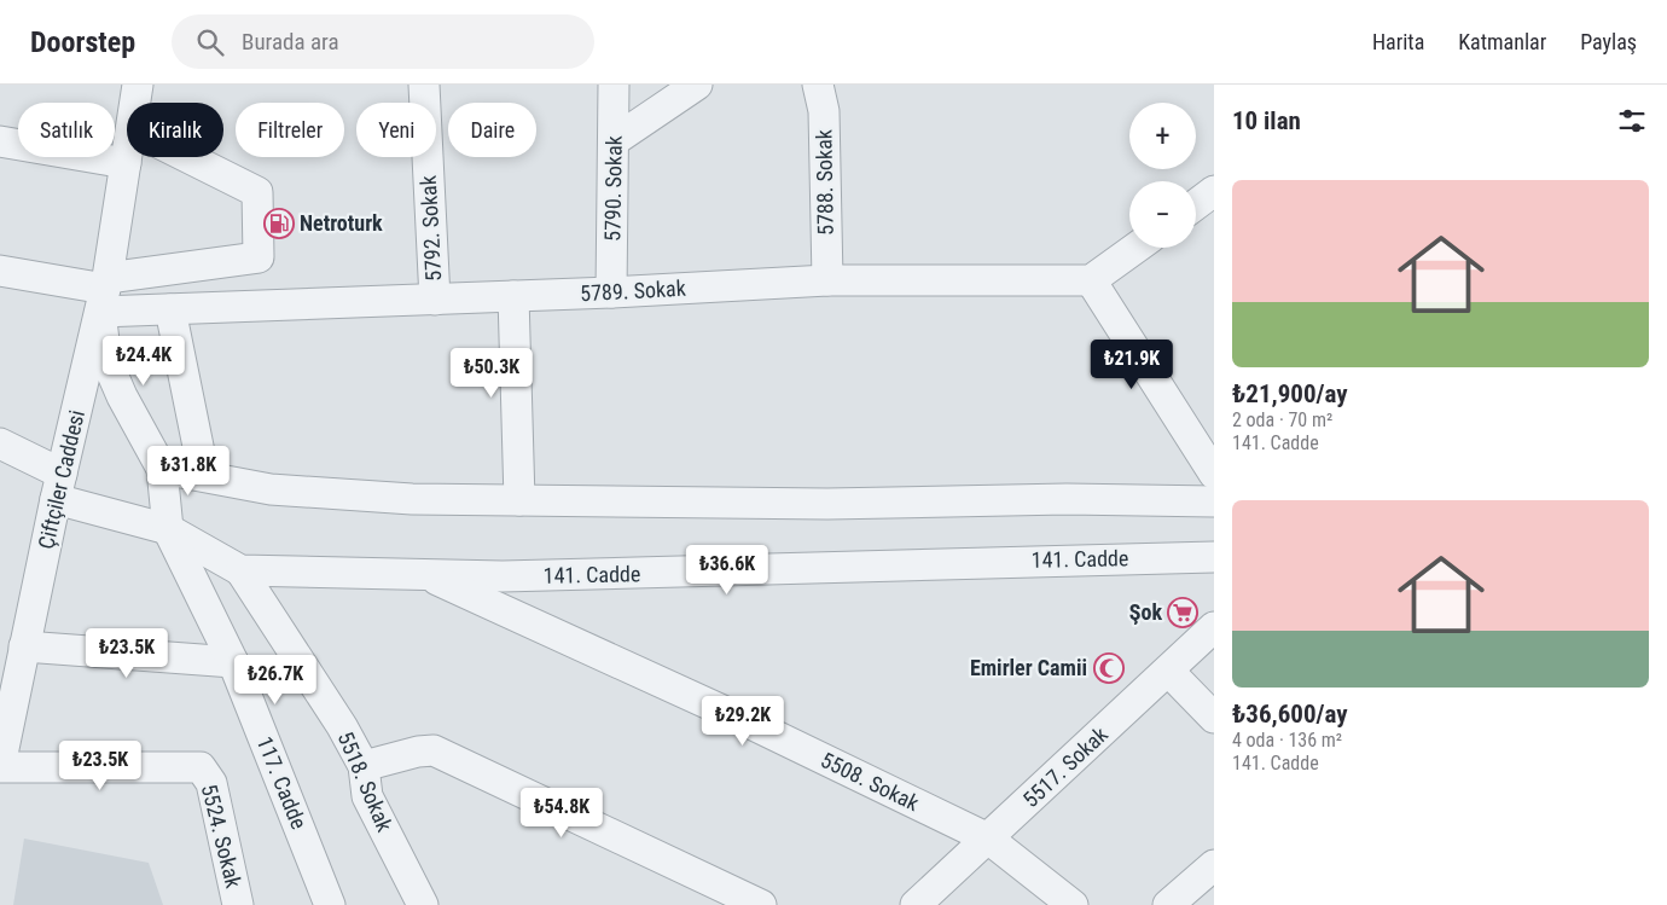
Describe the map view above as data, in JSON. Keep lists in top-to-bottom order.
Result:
{
  "streets": {
    "street": [
      "5788. Sokak",
      "5790. Sokak",
      "5792. Sokak",
      "5789. Sokak",
      "Çiftçiler Caddesi",
      "141. Cadde",
      "5517. Sokak",
      "5518. Sokak",
      "5508. Sokak",
      "117. Cadde",
      "5524. Sokak"
    ]
  },
  "crossings": [
    ["5788. Sokak", "5789. Sokak"],
    ["5790. Sokak", "5789. Sokak"],
    ["5792. Sokak", "5789. Sokak"],
    ["5789. Sokak", "Çiftçiler Caddesi"],
    ["Çiftçiler Caddesi", "141. Cadde"],
    ["Çiftçiler Caddesi", "5524. Sokak"],
    ["141. Cadde", "5518. Sokak"],
    ["141. Cadde", "5508. Sokak"],
    ["141. Cadde", "117. Cadde"],
    ["5517. Sokak", "5508. Sokak"]
  ],
  "places": {
    "fuel station": ["Netroturk"],
    "supermarket": ["Şok"],
    "mosque": ["Emirler Camii"]
  },
  "page": {
    "header": "Doorstep",
    "search": "Burada ara",
    "nav": ["Harita", "Katmanlar", "Paylaş"],
    "heading": "10 ilan",
    "map_buttons": ["+", "−"],
    "chip": [
      "Satılık",
      "Kiralık",
      "Filtreler",
      "Yeni",
      "Daire"
    ],
    "list": [
      {
        "name": "₺21,900/ay",
        "note": "2 oda · 70 m² · 141. Cadde"
      },
      {
        "name": "₺36,600/ay",
        "note": "4 oda · 136 m² · 141. Cadde"
      }
    ],
    "price": [
      "₺24.4K",
      "₺21.9K",
      "₺50.3K",
      "₺31.8K",
      "₺36.6K",
      "₺23.5K",
      "₺26.7K",
      "₺29.2K",
      "₺23.5K",
      "₺54.8K"
    ]
  }
}
